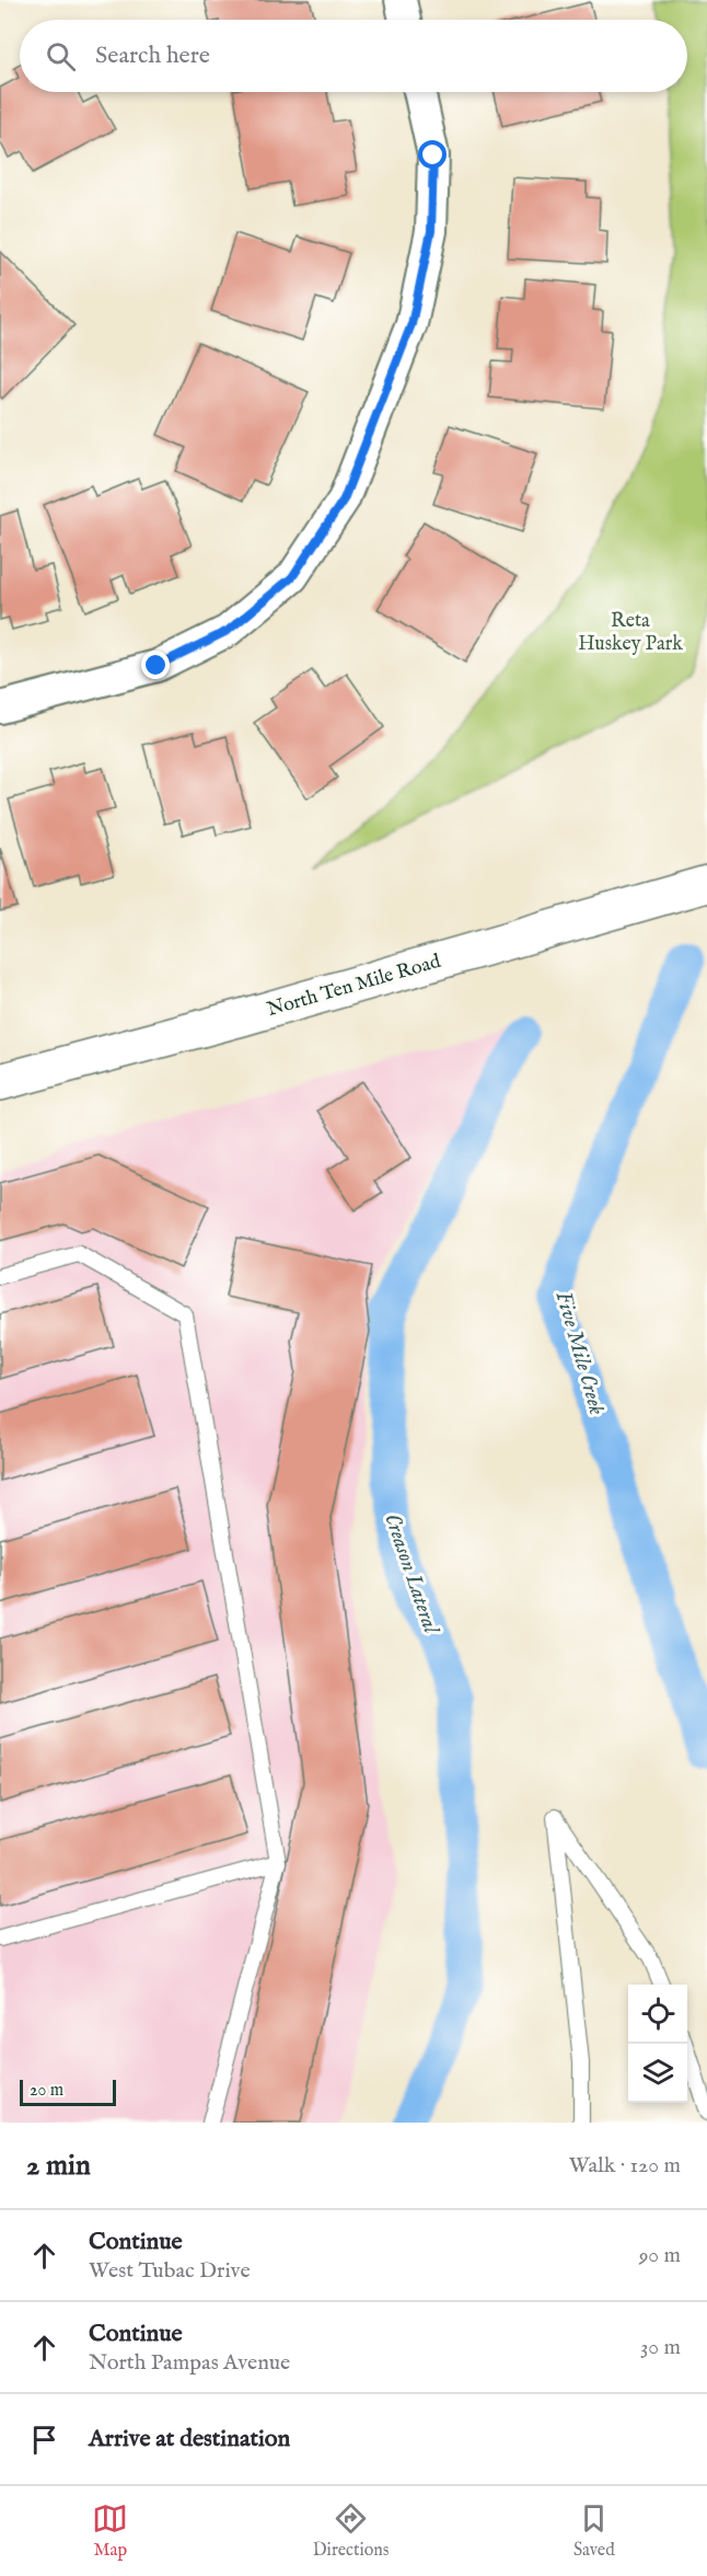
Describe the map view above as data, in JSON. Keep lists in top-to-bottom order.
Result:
{
  "streets": {
    "main road": ["North Ten Mile Road"]
  },
  "water": ["Five Mile Creek", "Creason Lateral"],
  "parks": ["Reta Huskey Park"],
  "scale_bar": "20 m",
  "page": {
    "search": "Search here",
    "scale": "20 m",
    "heading": ["2 min", "Walk · 120 m"],
    "list": [
      ["Continue", "West Tubac Drive", "90 m"],
      ["Continue", "North Pampas Avenue", "30 m"],
      "Arrive at destination"
    ],
    "nav": ["Map", "Directions", "Saved"]
  }
}
